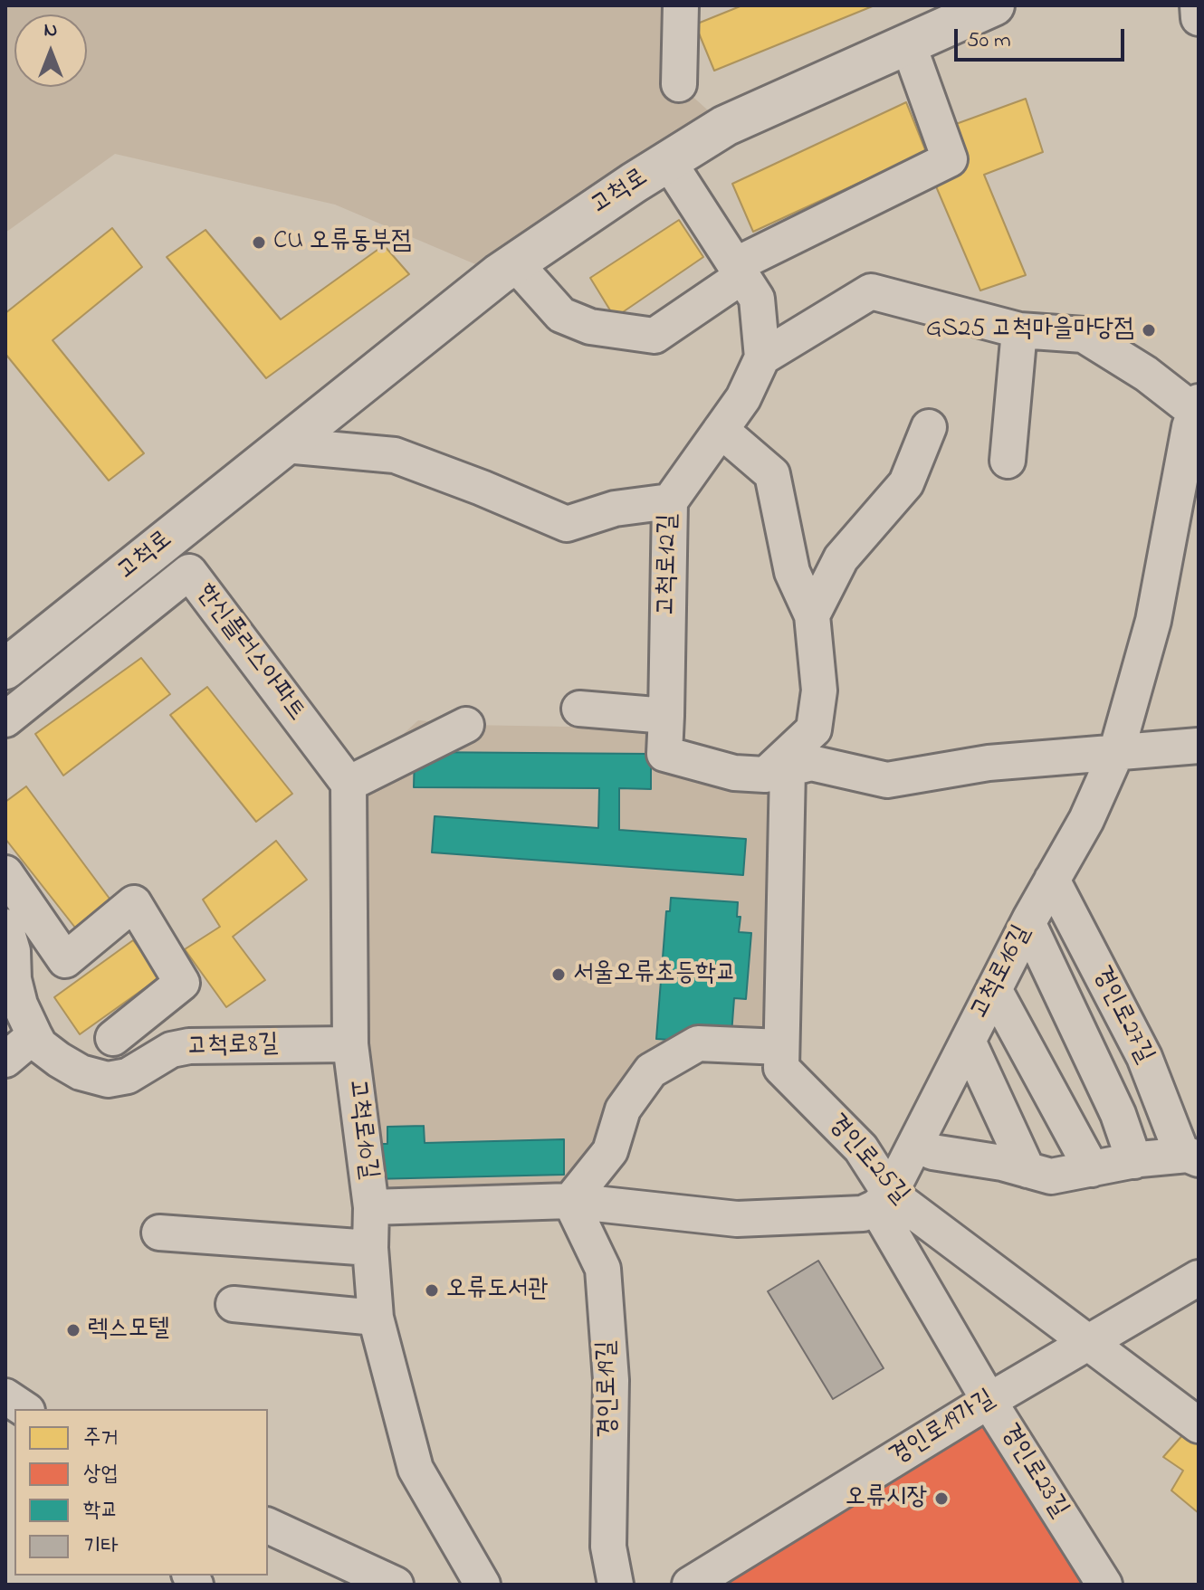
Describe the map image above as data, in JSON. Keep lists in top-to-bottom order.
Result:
{
  "streets": {
    "main road": ["고척로"],
    "street": [
      "고척로12길",
      "한신플러스아파트",
      "고척로16길",
      "경인로27길",
      "고척로8길",
      "고척로10길",
      "경인로25길",
      "경인로19길",
      "경인로19가길",
      "경인로23길"
    ]
  },
  "crossings": [
    ["고척로12길", "경인로25길"],
    ["한신플러스아파트", "고척로10길"],
    ["고척로16길", "경인로27길"],
    ["고척로16길", "경인로25길"],
    ["고척로16길", "경인로23길"],
    ["고척로8길", "고척로10길"],
    ["경인로25길", "경인로19가길"],
    ["경인로25길", "경인로23길"],
    ["경인로19가길", "경인로23길"]
  ],
  "places": [
    "CU 오류동부점",
    "GS25 고척마을마당점",
    "서울오류초등학교",
    "오류도서관",
    "렉스모텔",
    "오류시장"
  ],
  "legend": [
    "주거",
    "상업",
    "학교",
    "기타"
  ],
  "scale_bar": "50 m",
  "north": "top"
}
